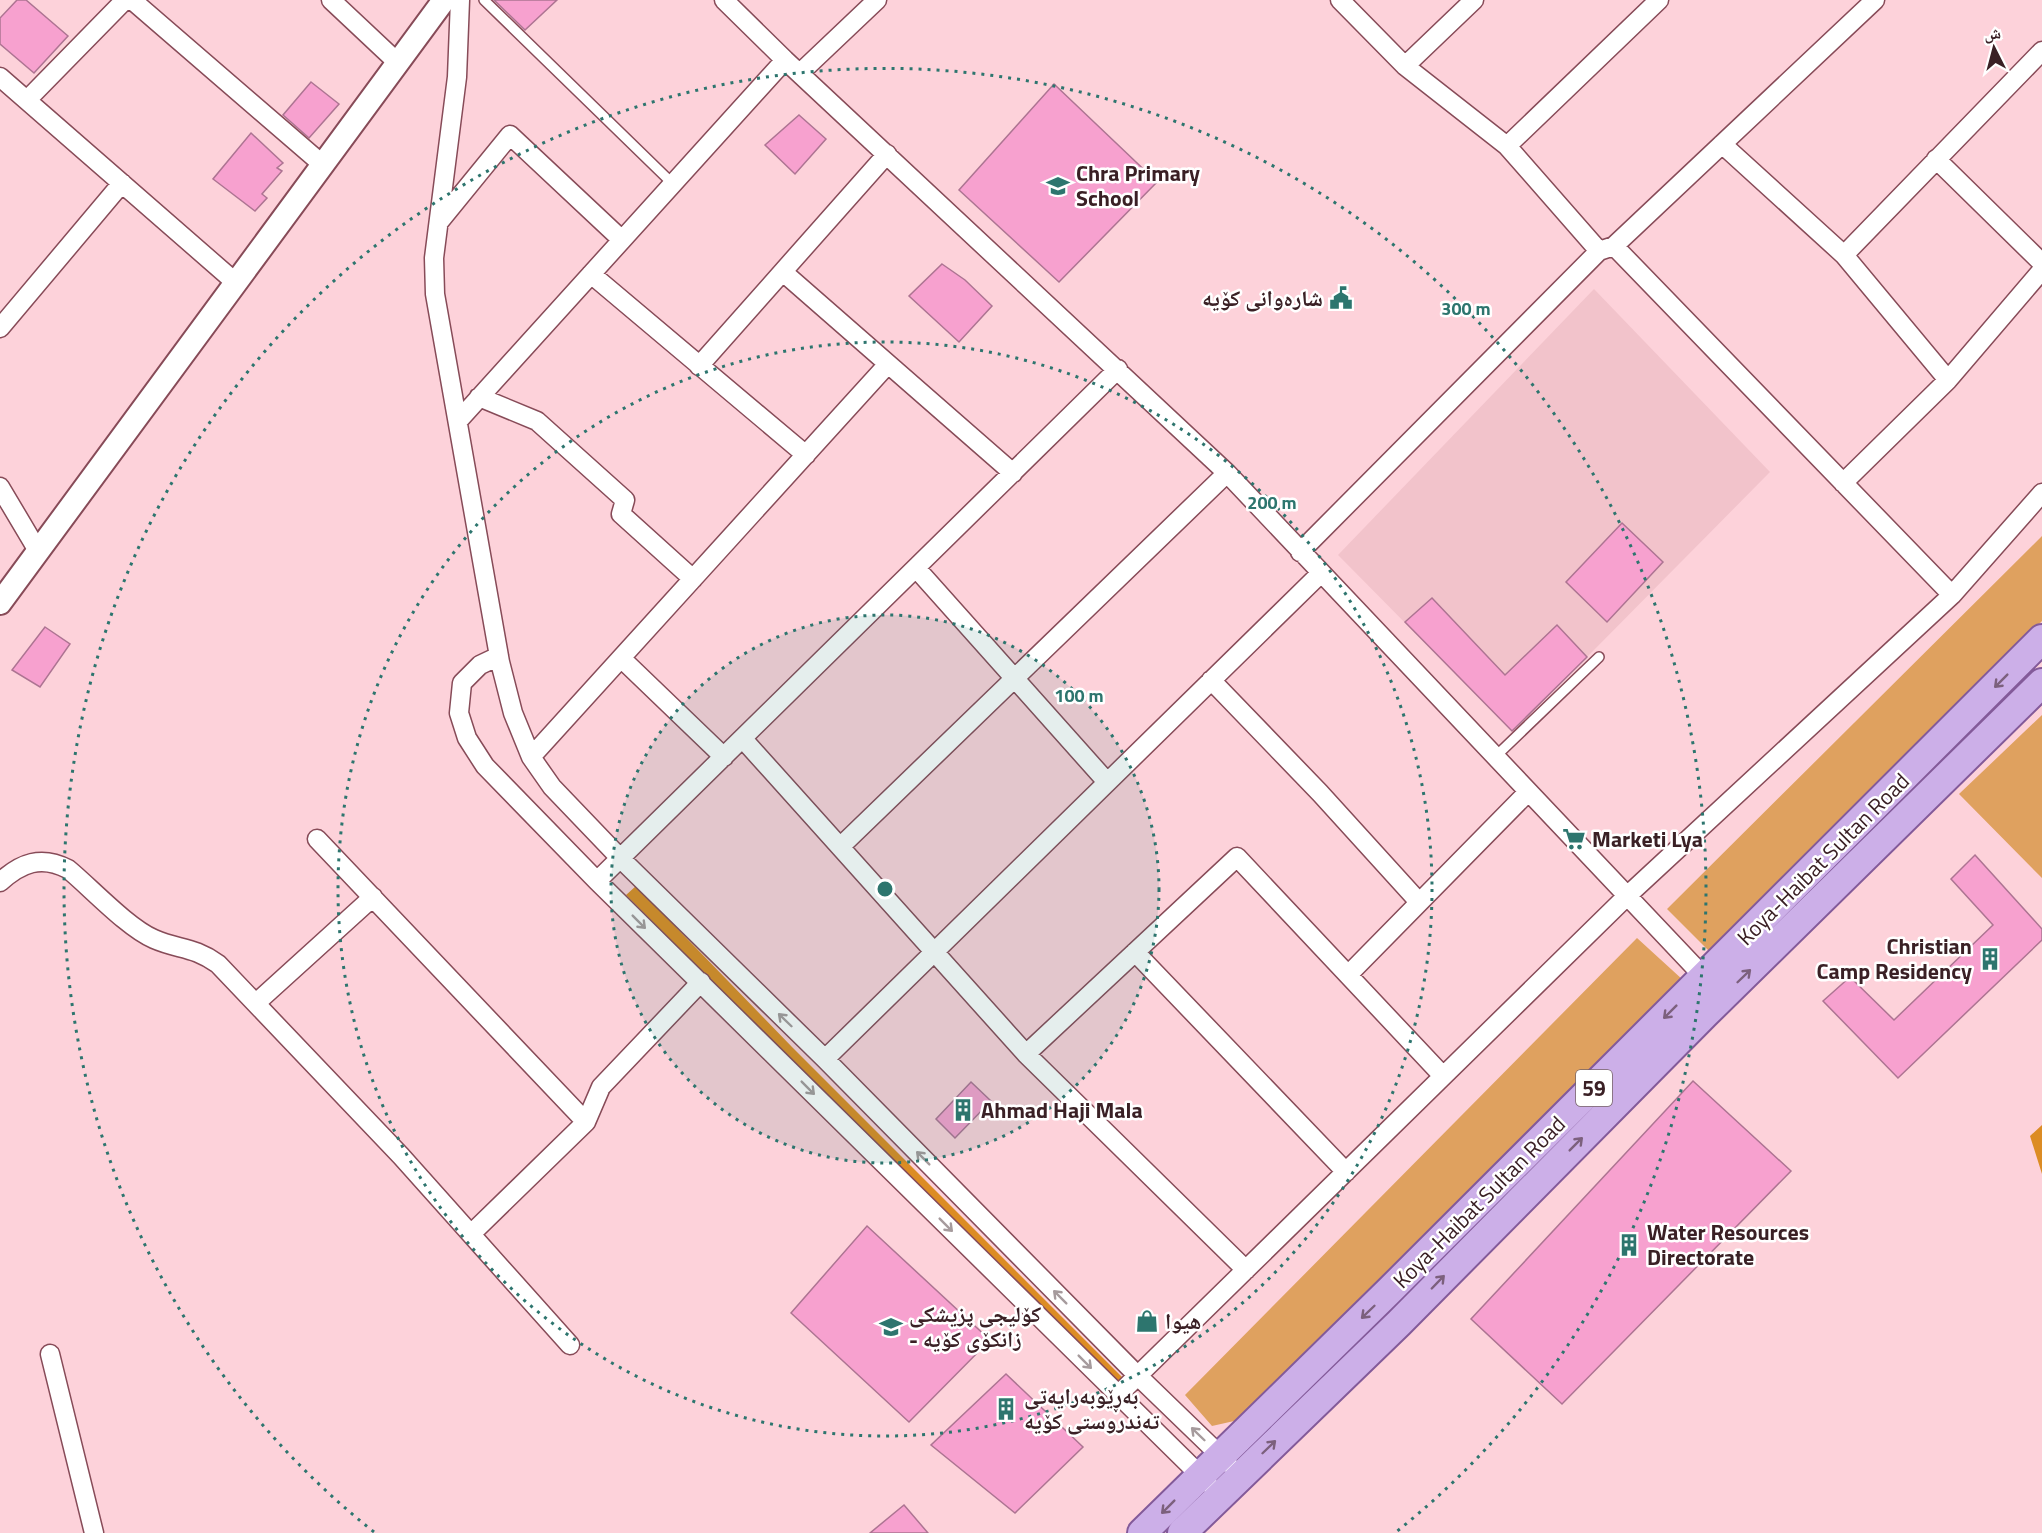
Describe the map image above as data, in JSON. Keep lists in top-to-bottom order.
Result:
{
  "streets": {
    "main road": ["Koya-Haibat Sultan Road", "59"]
  },
  "places": {
    "school or university": ["Chra Primary School", "کۆلیجی پزیشکی - زانکۆی کۆیە"],
    "public building": ["شارەوانی کۆیە"],
    "supermarket": ["Marketi Lya"],
    "building": [
      "Christian Camp Residency",
      "Ahmad Haji Mala",
      "Water Resources Directorate",
      "بەڕێوبەرایەتی تەندروستی کۆیە"
    ],
    "shop": ["هیوا"]
  },
  "north": "top",
  "rings": ["300 m", "200 m", "100 m"]
}
